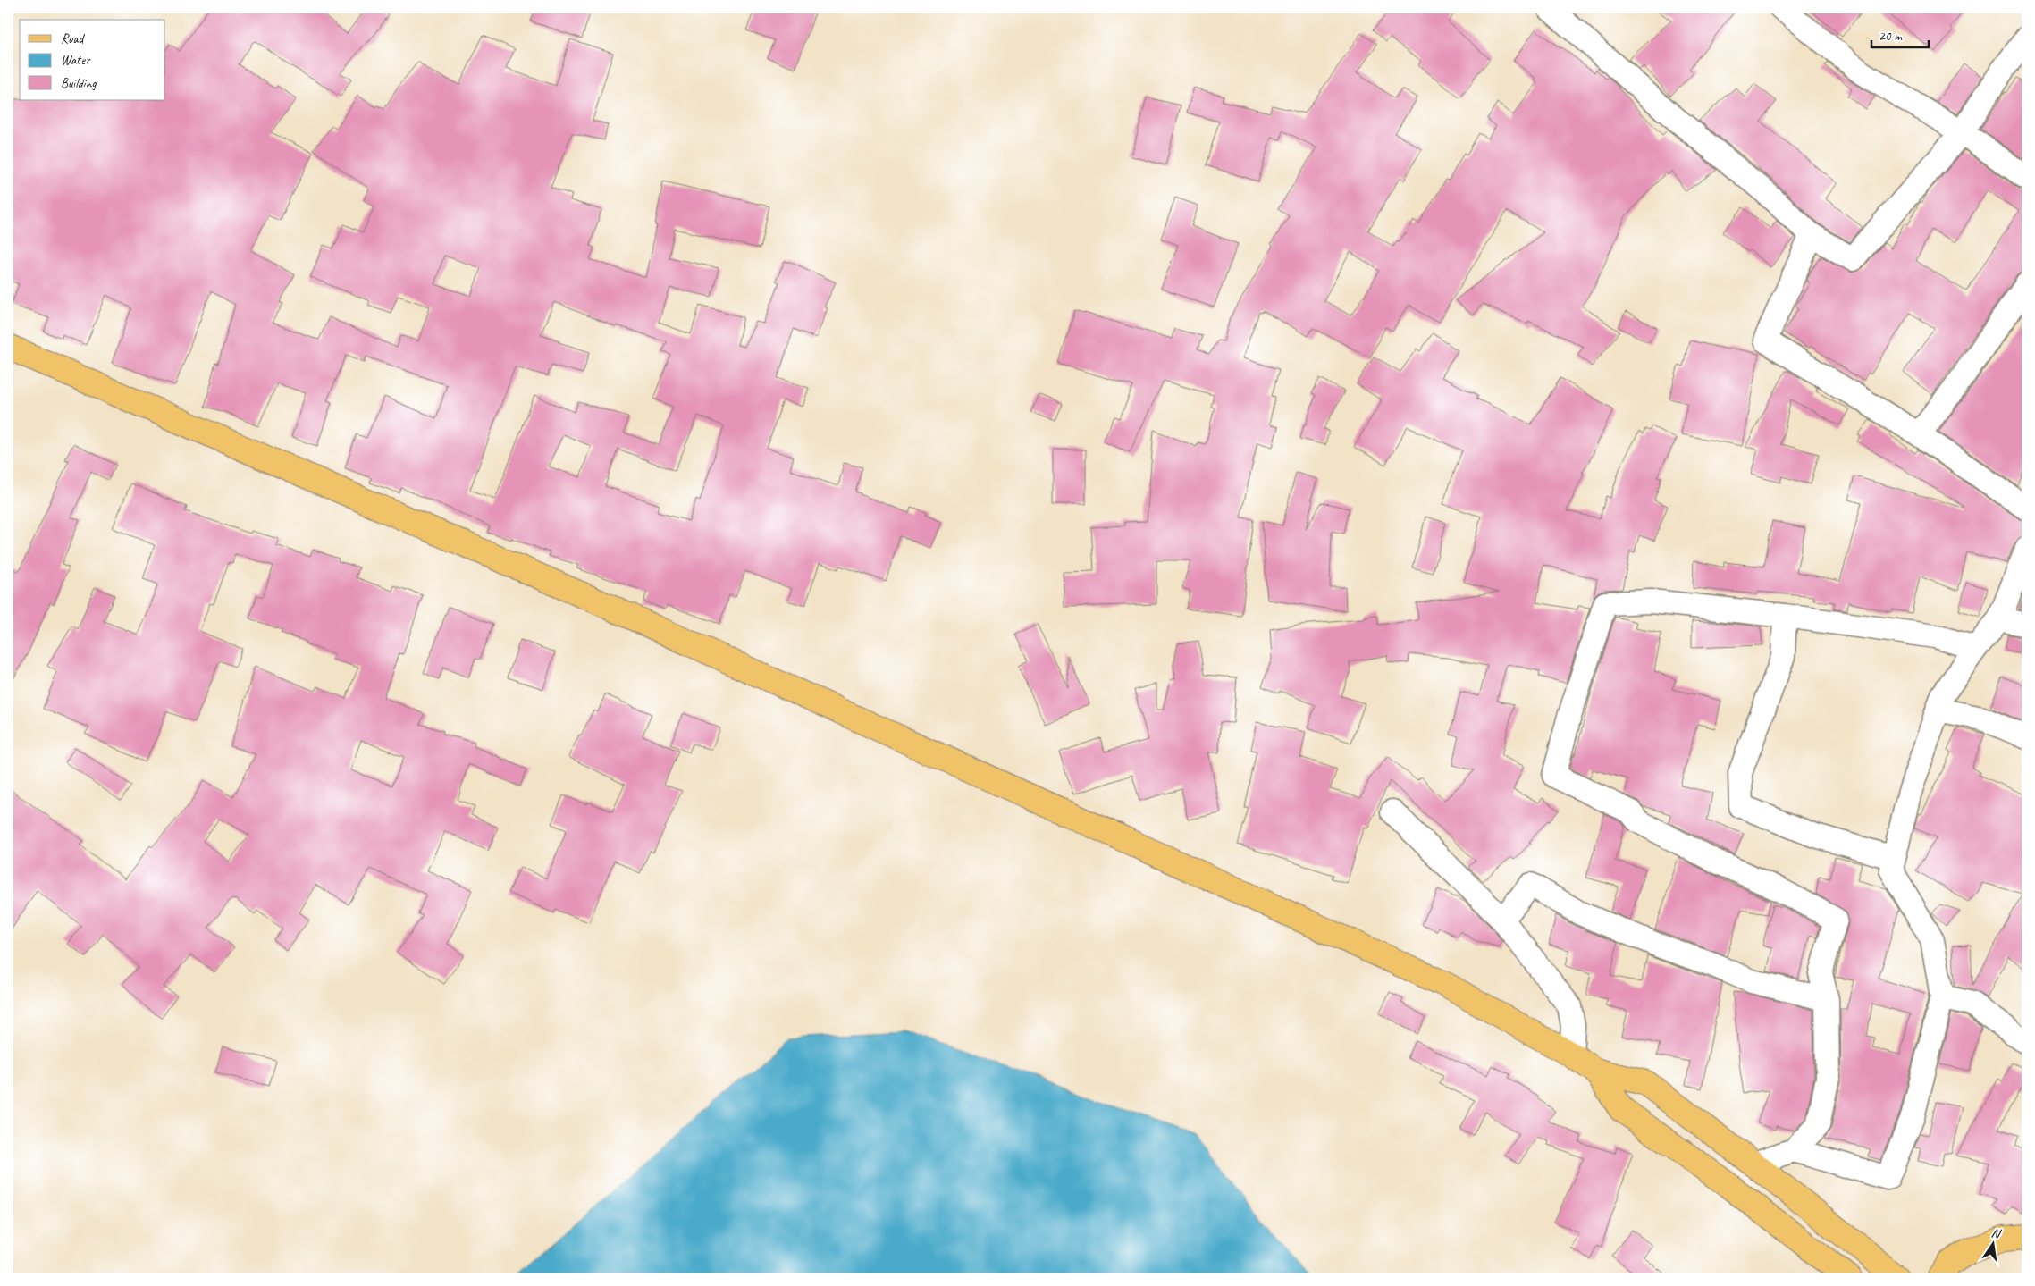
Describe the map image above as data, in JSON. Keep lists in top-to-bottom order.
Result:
{
  "legend": ["Road", "Water", "Building"],
  "scale_bar": "20 m",
  "north": "top"
}
